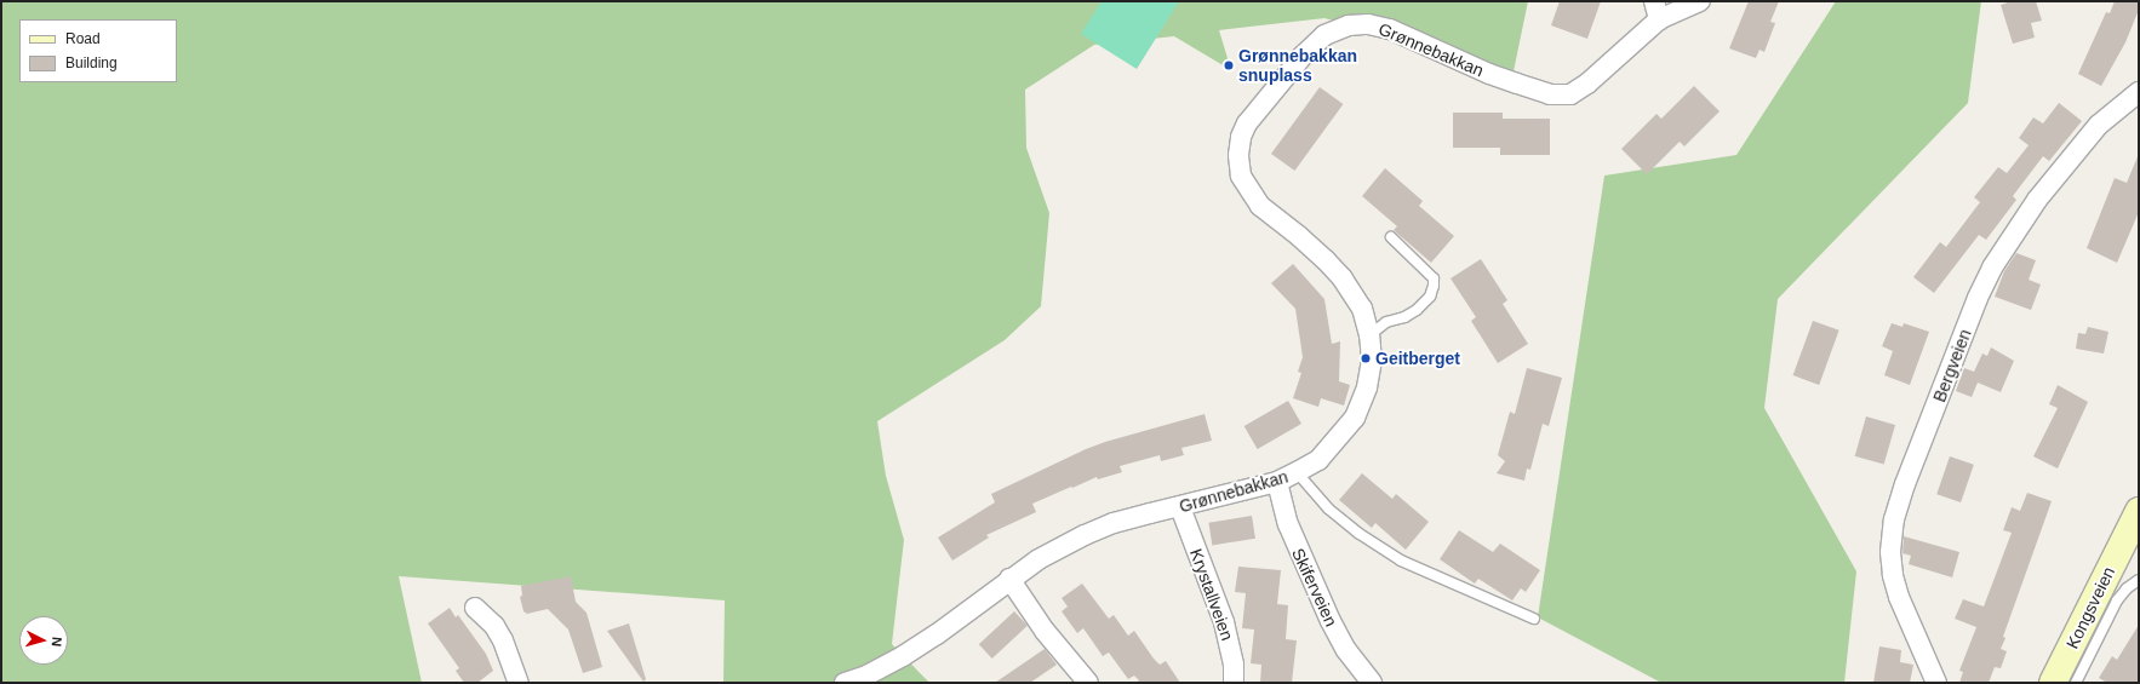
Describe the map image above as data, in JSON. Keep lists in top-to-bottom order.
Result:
{
  "streets": {
    "main road": ["Kongsveien"],
    "street": [
      "Grønnebakkan",
      "Bergveien",
      "Skiferveien",
      "Krystallveien"
    ]
  },
  "crossings": [
    ["Grønnebakkan", "Skiferveien"],
    ["Grønnebakkan", "Krystallveien"]
  ],
  "places": ["Grønnebakkan snuplass", "Geitberget"],
  "legend": ["Road", "Building"],
  "north": "right"
}
